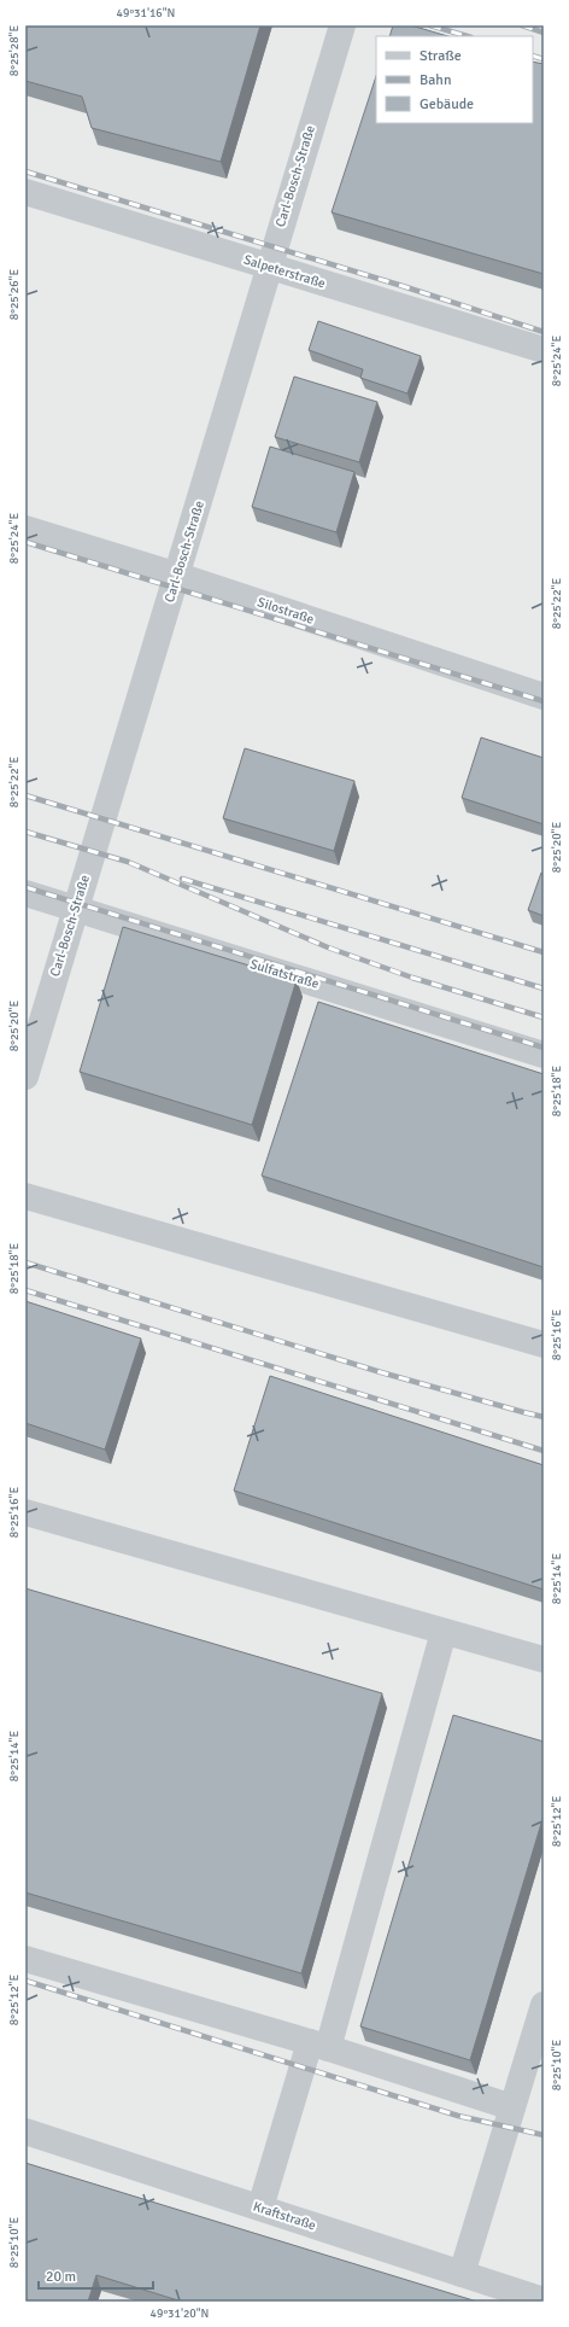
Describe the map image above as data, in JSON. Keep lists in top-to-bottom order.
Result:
{
  "streets": {
    "street": [
      "Carl-Bosch-Straße",
      "Salpeterstraße",
      "Silostraße",
      "Sulfatstraße",
      "Kraftstraße"
    ]
  },
  "crossings": [
    ["Carl-Bosch-Straße", "Salpeterstraße"],
    ["Carl-Bosch-Straße", "Silostraße"],
    ["Carl-Bosch-Straße", "Sulfatstraße"]
  ],
  "legend": ["Straße", "Bahn", "Gebäude"],
  "scale_bar": "20 m",
  "coordinates": [
    "49°31'16\"N",
    "8°25'28\"E",
    "8°25'26\"E",
    "8°25'24\"E",
    "8°25'22\"E",
    "8°25'20\"E",
    "8°25'18\"E",
    "8°25'16\"E",
    "8°25'14\"E",
    "8°25'12\"E",
    "8°25'10\"E",
    "49°31'20\"N"
  ]
}
